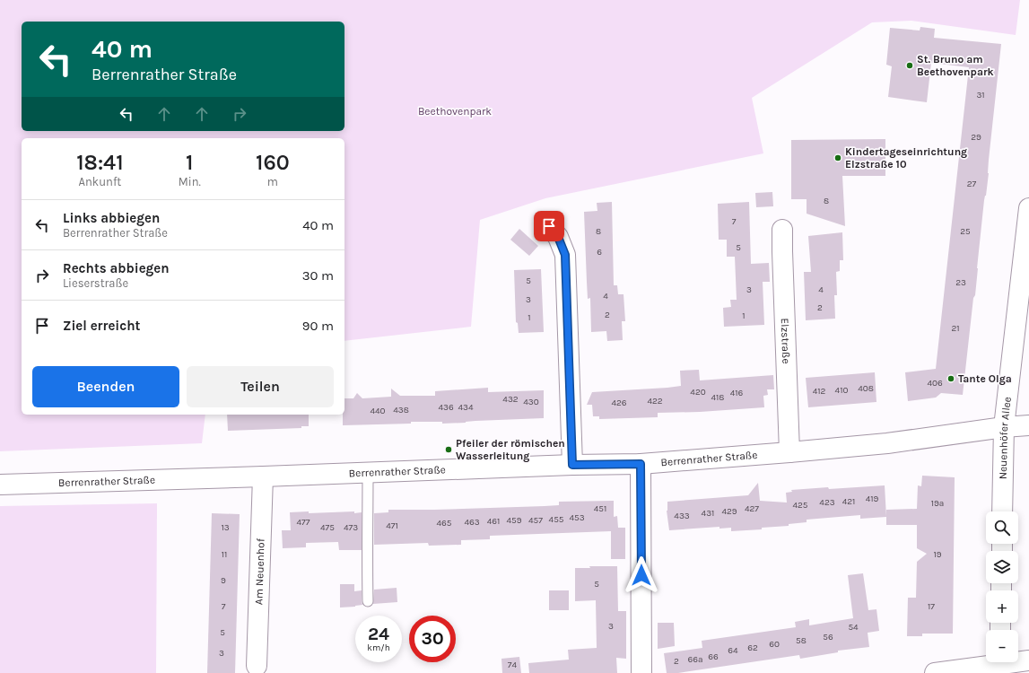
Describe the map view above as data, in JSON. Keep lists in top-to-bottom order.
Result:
{
  "streets": {
    "street": [
      "Elzstraße",
      "Neuenhöfer Allee",
      "Berrenrather Straße",
      "Am Neuenhof"
    ]
  },
  "crossings": [
    ["Elzstraße", "Berrenrather Straße"],
    ["Neuenhöfer Allee", "Berrenrather Straße"],
    ["Berrenrather Straße", "Am Neuenhof"]
  ],
  "parks": ["Beethovenpark"],
  "places": [
    "St. Bruno am Beethovenpark",
    "Kindertageseinrichtung Elzstraße 10",
    "Tante Olga",
    "Pfeiler der römischen Wasserleitung"
  ],
  "house_numbers": [
    "31",
    "29",
    "27",
    "8",
    "7",
    "8",
    "25",
    "5",
    "6",
    "5",
    "23",
    "3",
    "4",
    "4",
    "3",
    "2",
    "2",
    "1",
    "1",
    "21",
    "406",
    "408",
    "410",
    "412",
    "420",
    "416",
    "418",
    "432",
    "422",
    "430",
    "426",
    "436",
    "434",
    "438",
    "440",
    "419",
    "421",
    "423",
    "19a",
    "425",
    "451",
    "427",
    "429",
    "431",
    "433",
    "453",
    "455",
    "459",
    "457",
    "461",
    "477",
    "463",
    "465",
    "471",
    "13",
    "475",
    "473",
    "11",
    "19",
    "9",
    "5",
    "7",
    "17",
    "3",
    "54",
    "5",
    "56",
    "58",
    "60",
    "62",
    "64",
    "3",
    "66",
    "66a",
    "2",
    "74"
  ],
  "page": {
    "turn": ["40 m", "Berrenrather Straße"],
    "eta": [
      "18:41",
      "Ankunft",
      "1",
      "Min.",
      "160",
      "m"
    ],
    "list": [
      {
        "name": "Links abbiegen",
        "note": "Berrenrather Straße",
        "value": "40 m"
      },
      {
        "name": "Rechts abbiegen",
        "note": "Lieserstraße",
        "value": "30 m"
      },
      {
        "name": "Ziel erreicht",
        "value": "90 m"
      }
    ],
    "buttons": ["Beenden", "Teilen"],
    "map_buttons": ["+", "−"],
    "speed": "24 km/h",
    "limit": "30"
  }
}
